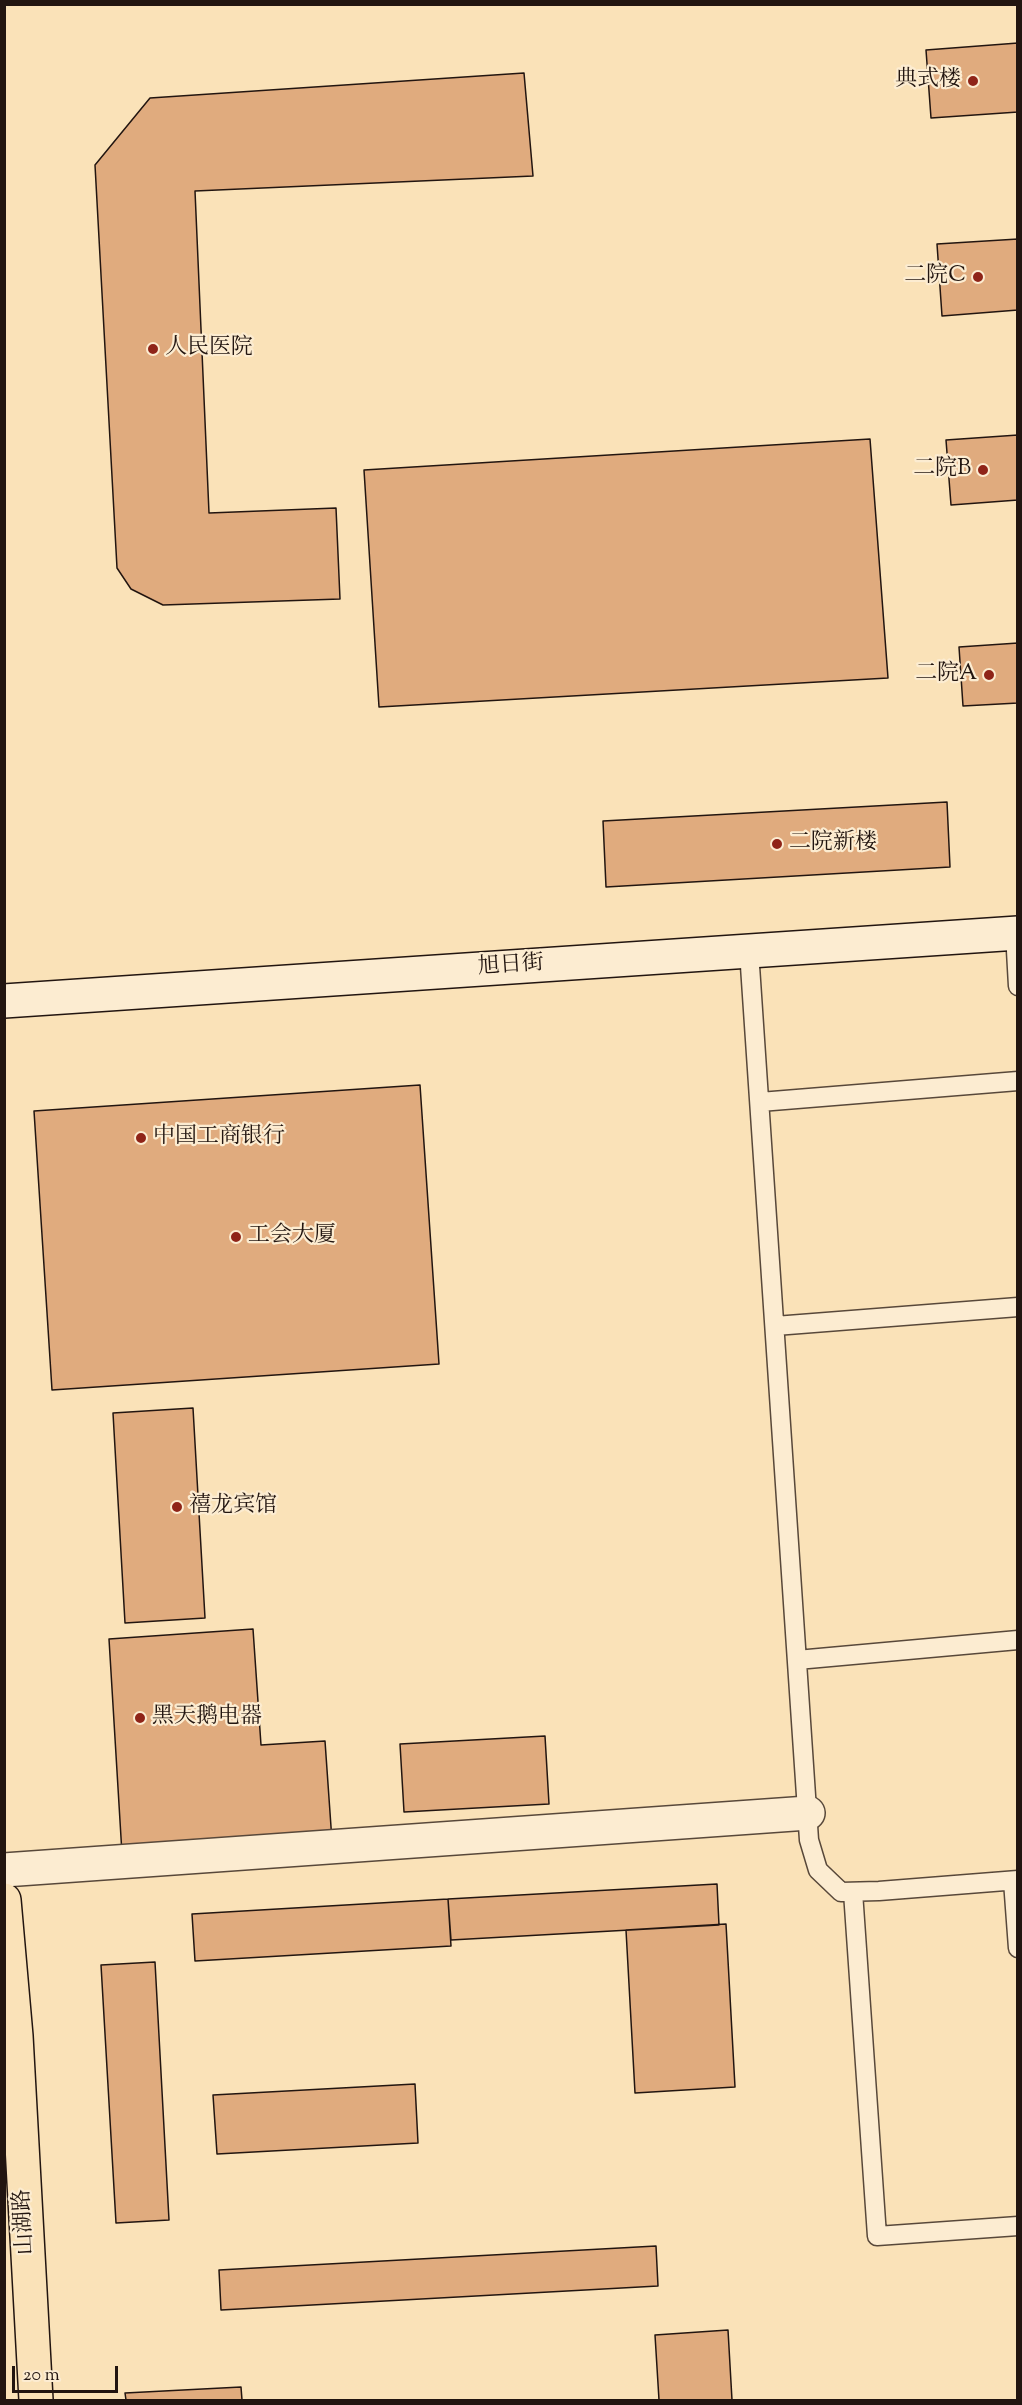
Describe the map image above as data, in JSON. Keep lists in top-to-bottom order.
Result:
{
  "streets": {
    "main road": ["旭日街", "山湖路"]
  },
  "places": [
    "典式楼",
    "二院C",
    "人民医院",
    "二院B",
    "二院A",
    "二院新楼",
    "中国工商银行",
    "工会大厦",
    "禧龙宾馆",
    "黑天鹅电器"
  ],
  "scale_bar": "20 m"
}
